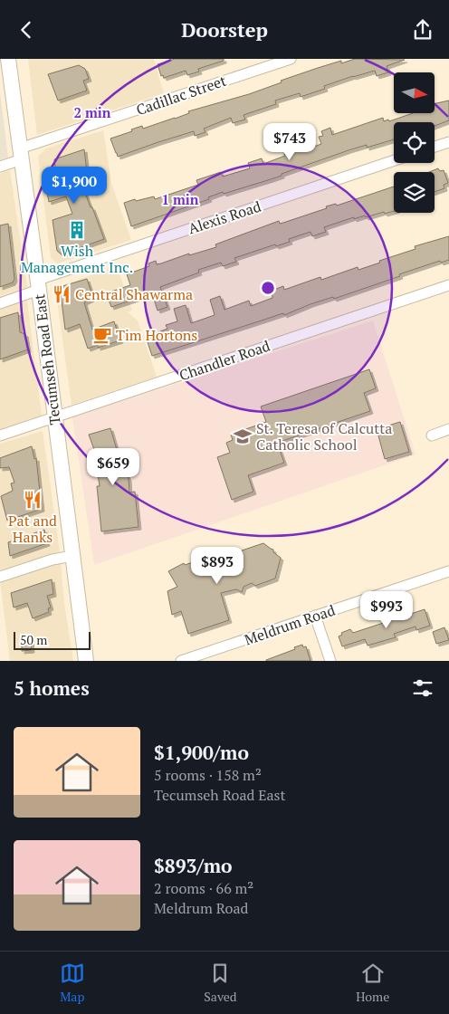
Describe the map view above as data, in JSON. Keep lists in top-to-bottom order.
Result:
{
  "streets": {
    "main road": ["Tecumseh Road East"],
    "street": [
      "Cadillac Street",
      "Alexis Road",
      "Chandler Road",
      "Meldrum Road"
    ]
  },
  "crossings": [
    ["Cadillac Street", "Tecumseh Road East"],
    ["Alexis Road", "Tecumseh Road East"],
    ["Tecumseh Road East", "Chandler Road"]
  ],
  "places": {
    "building": ["Wish Management Inc."],
    "restaurant": ["Central Shawarma", "Pat and Hanks"],
    "cafe": ["Tim Hortons"],
    "school or university": ["St. Teresa of Calcutta Catholic School"]
  },
  "scale_bar": "50 m",
  "north": "right",
  "page": {
    "header": "Doorstep",
    "price": [
      "$743",
      "$1,900",
      "$659",
      "$893",
      "$993"
    ],
    "scale": "50 m",
    "heading": "5 homes",
    "list": [
      {
        "name": "$1,900/mo",
        "note": "5 rooms · 158 m² · Tecumseh Road East"
      },
      {
        "name": "$893/mo",
        "note": "2 rooms · 66 m² · Meldrum Road"
      }
    ],
    "tabs": ["Map", "Saved", "Home"]
  },
  "rings": ["2 min", "1 min"]
}
